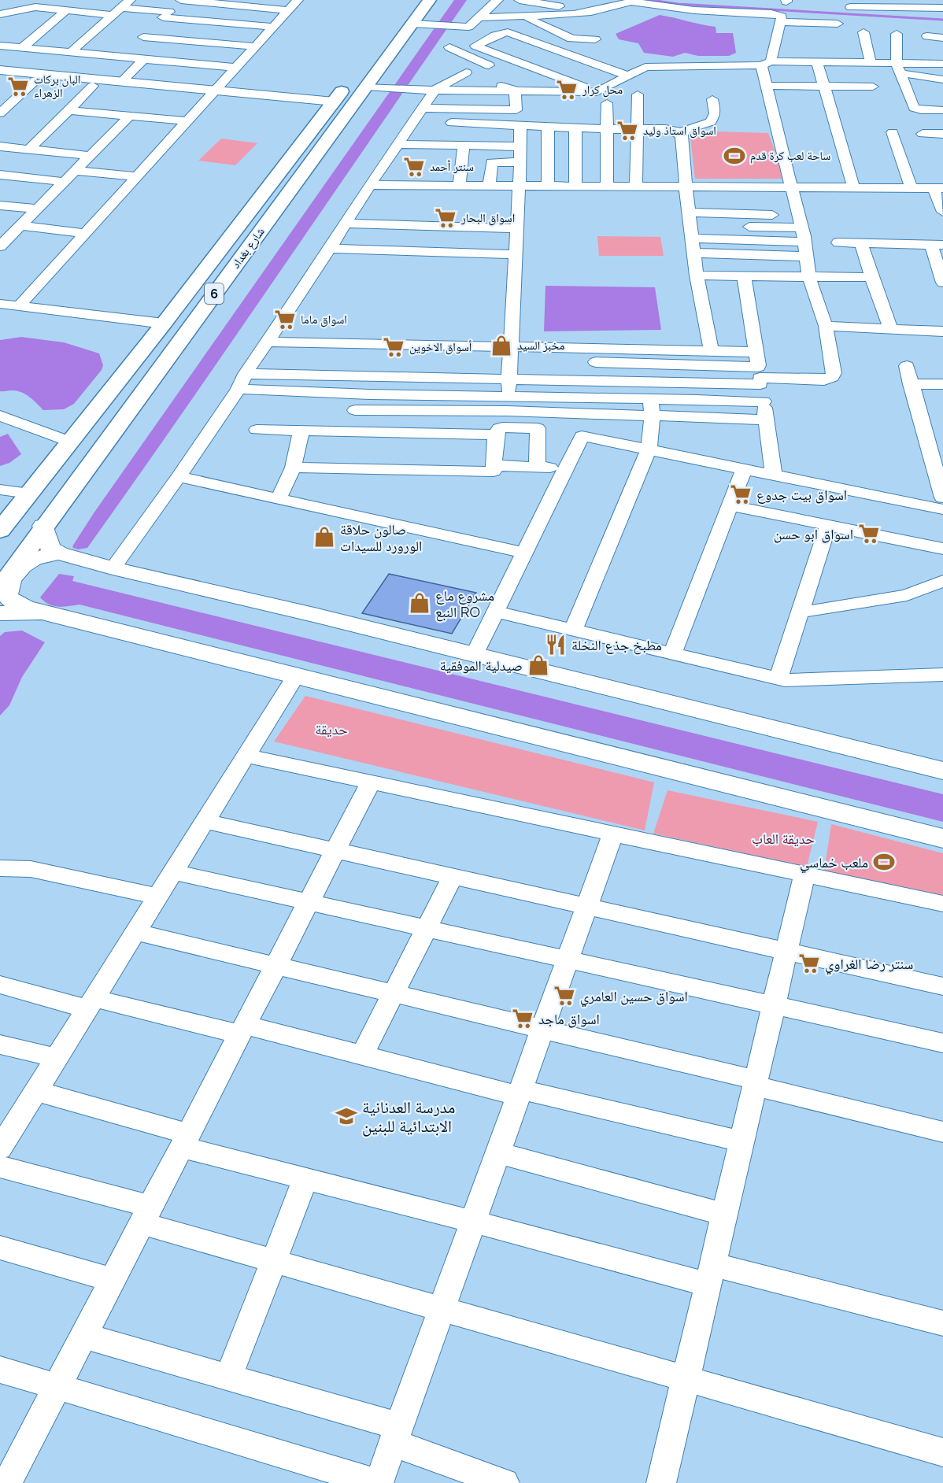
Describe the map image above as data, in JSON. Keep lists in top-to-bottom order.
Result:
{
  "streets": {
    "highway": ["شارع بغداد", "6"]
  },
  "parks": ["حديقة", "حديقة العاب"],
  "places": {
    "supermarket": [
      "البان بركات الزهراء",
      "محل كرار",
      "اسواق استاذ وليد",
      "سنتر أحمد",
      "اسواق البحار",
      "اسواق ماما",
      "أسواق الاخوين",
      "اسواق بيت جدوع",
      "اسواق ابو حسن",
      "سنتر رضا الغراوي",
      "اسواق حسين العامري",
      "اسواق ماجد"
    ],
    "sports": ["ساحة لعب كرة قدم", "ملعب خماسي"],
    "shop": [
      "مخبز السيد",
      "صالون حلاقة الورورد للسيدات",
      "مشروع ماع النبع RO",
      "صيدلية الموفقية"
    ],
    "restaurant": ["مطبخ جذع النخلة"],
    "school or university": ["مدرسة العدنانية الابتدائية للبنين"]
  }
}
